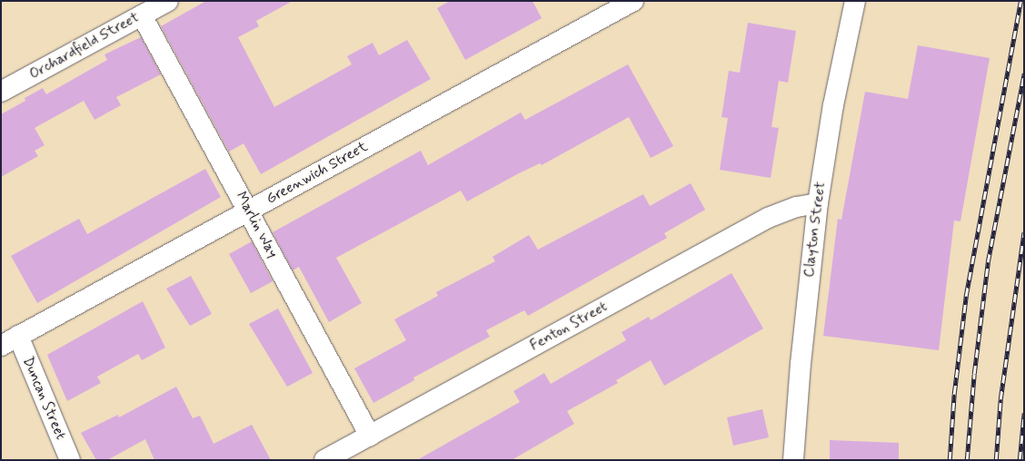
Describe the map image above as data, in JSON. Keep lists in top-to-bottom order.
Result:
{
  "streets": {
    "street": [
      "Orchardfield Street",
      "Greenwich Street",
      "Marlin Way",
      "Clayton Street",
      "Fenton Street",
      "Duncan Street"
    ]
  },
  "crossings": [
    ["Orchardfield Street", "Marlin Way"],
    ["Greenwich Street", "Marlin Way"],
    ["Greenwich Street", "Duncan Street"],
    ["Marlin Way", "Fenton Street"],
    ["Clayton Street", "Fenton Street"]
  ]
}
